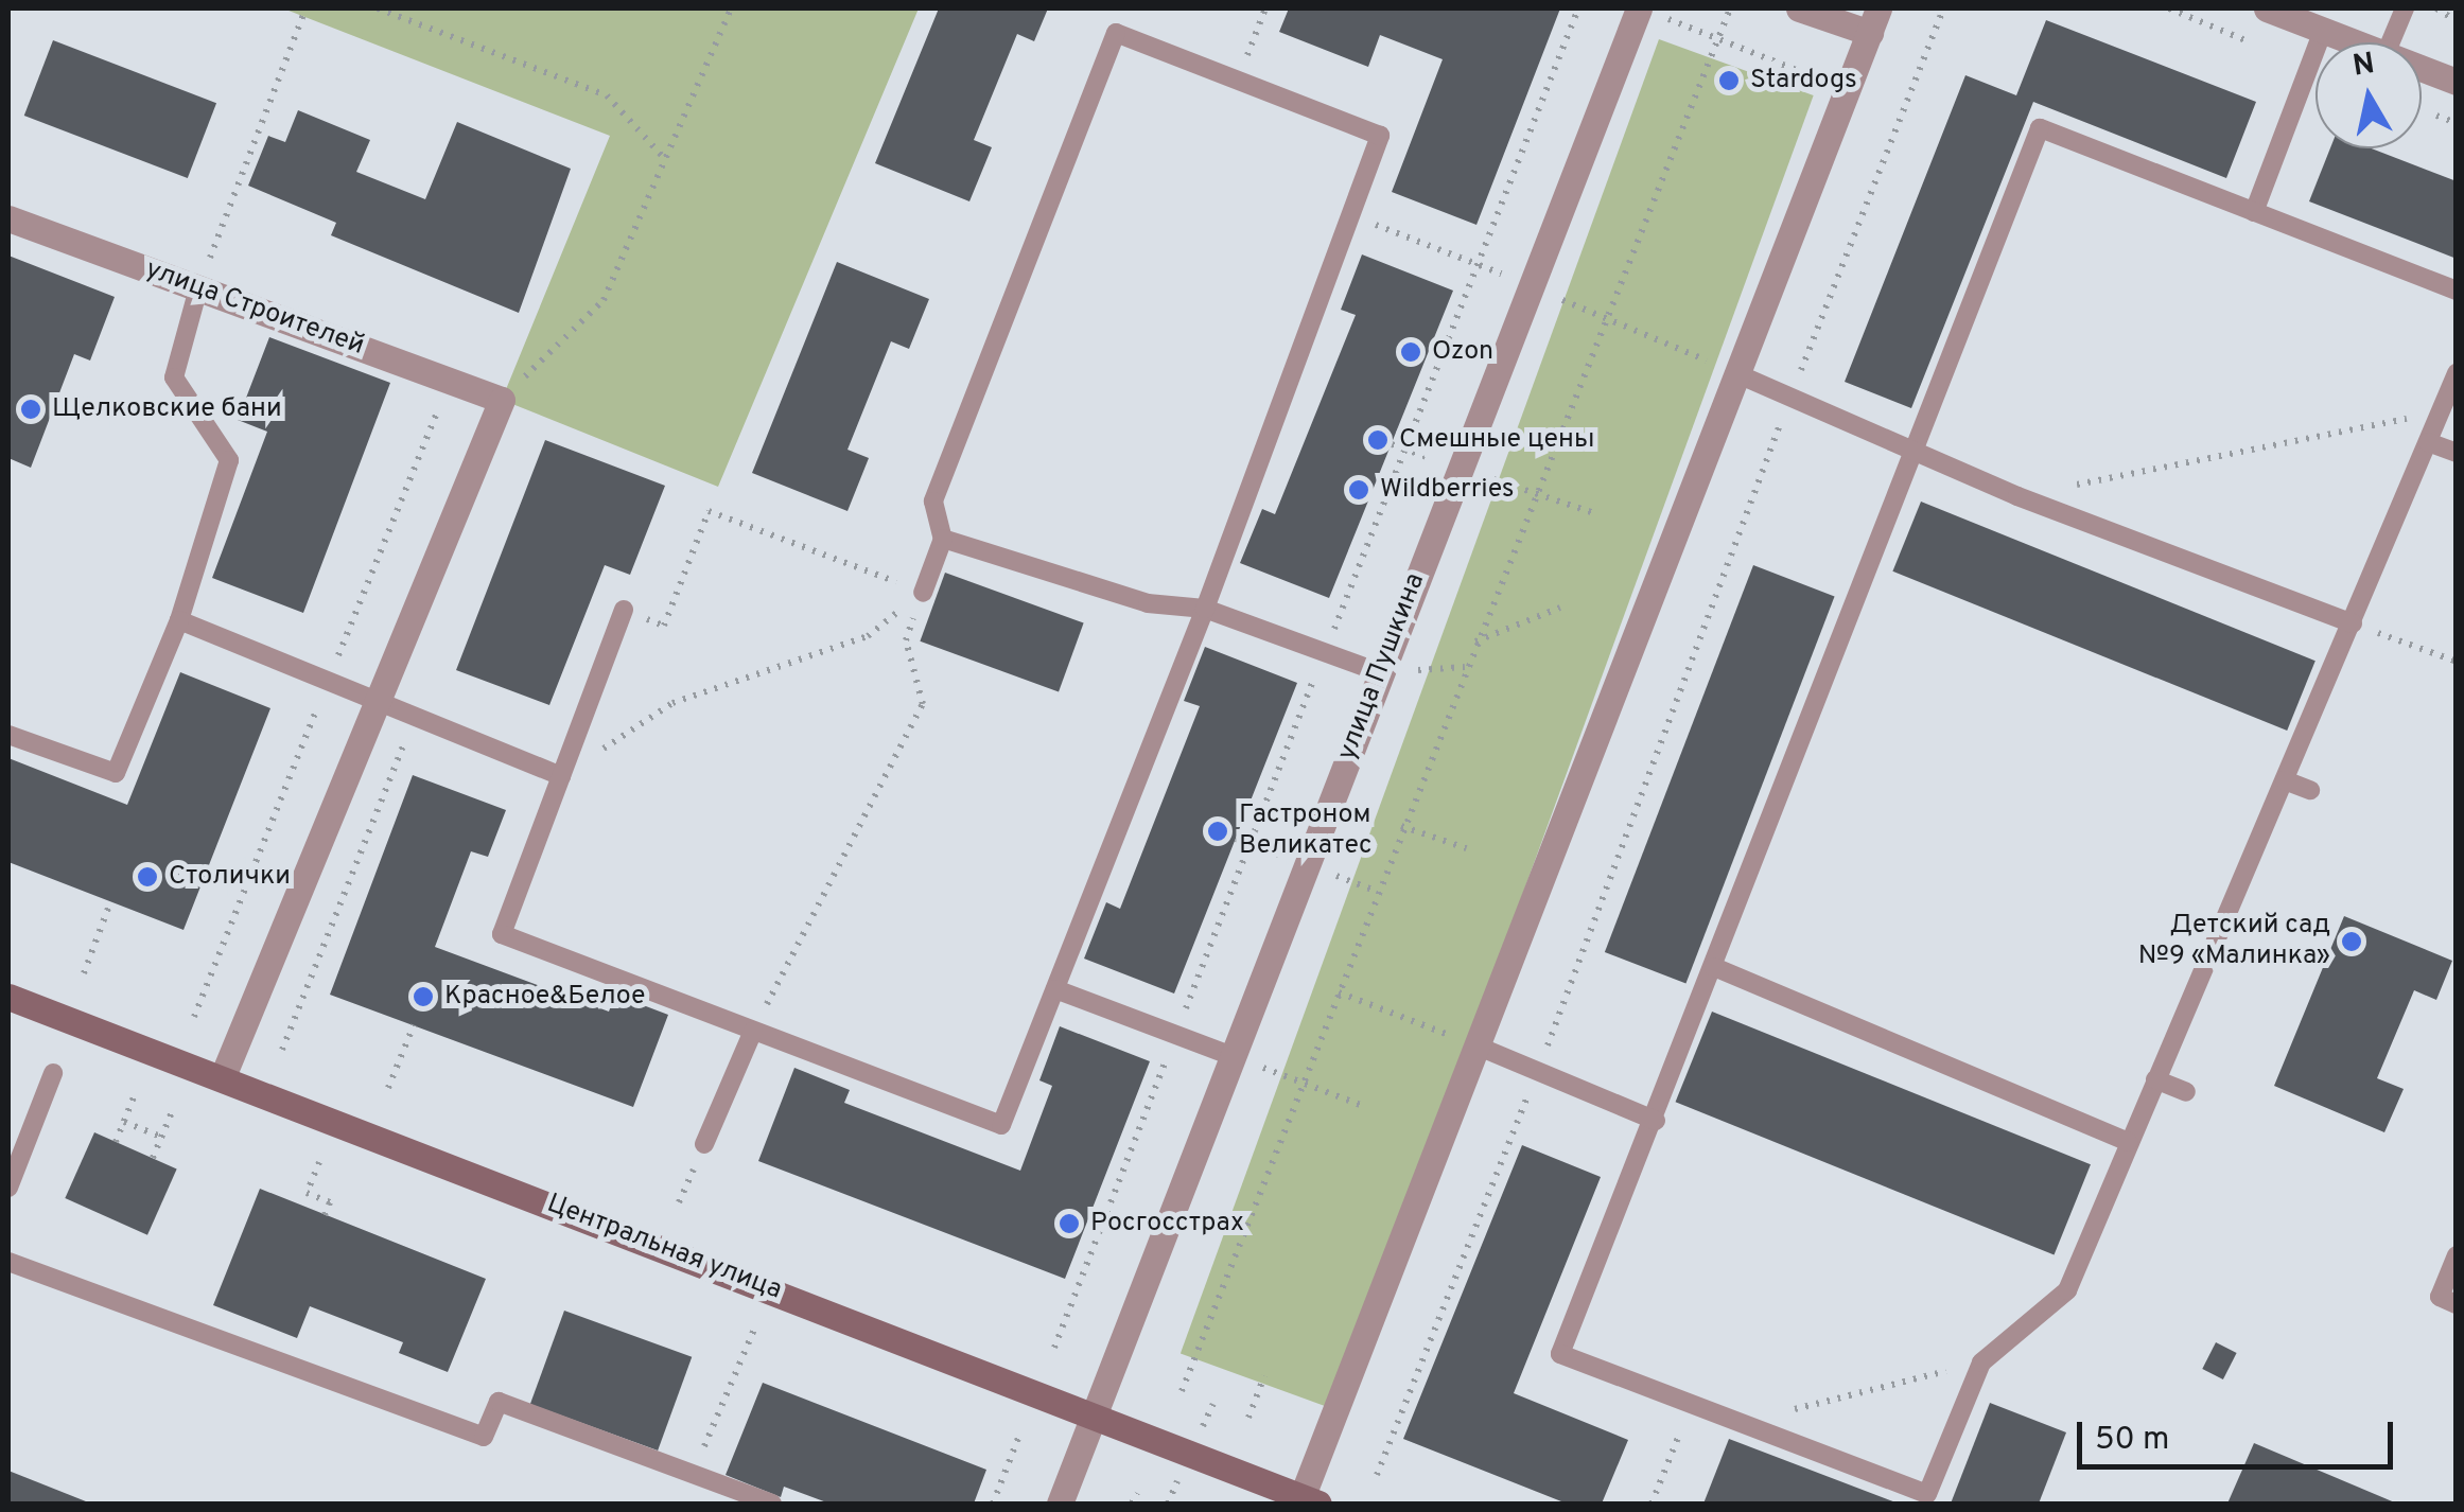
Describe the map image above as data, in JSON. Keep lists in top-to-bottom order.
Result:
{
  "streets": {
    "main road": ["Центральная улица"],
    "street": ["улица Строителей", "улица Пушкина"]
  },
  "crossings": [
    ["улица Пушкина", "Центральная улица"]
  ],
  "places": [
    "Stardogs",
    "Ozon",
    "Щелковские бани",
    "Смешные цены",
    "Wildberries",
    "Гастроном Великатес",
    "Столички",
    "Детский сад №9 «Малинка»",
    "Красное&Белое",
    "Росгосстрах"
  ],
  "scale_bar": "50 m",
  "north": "top"
}
